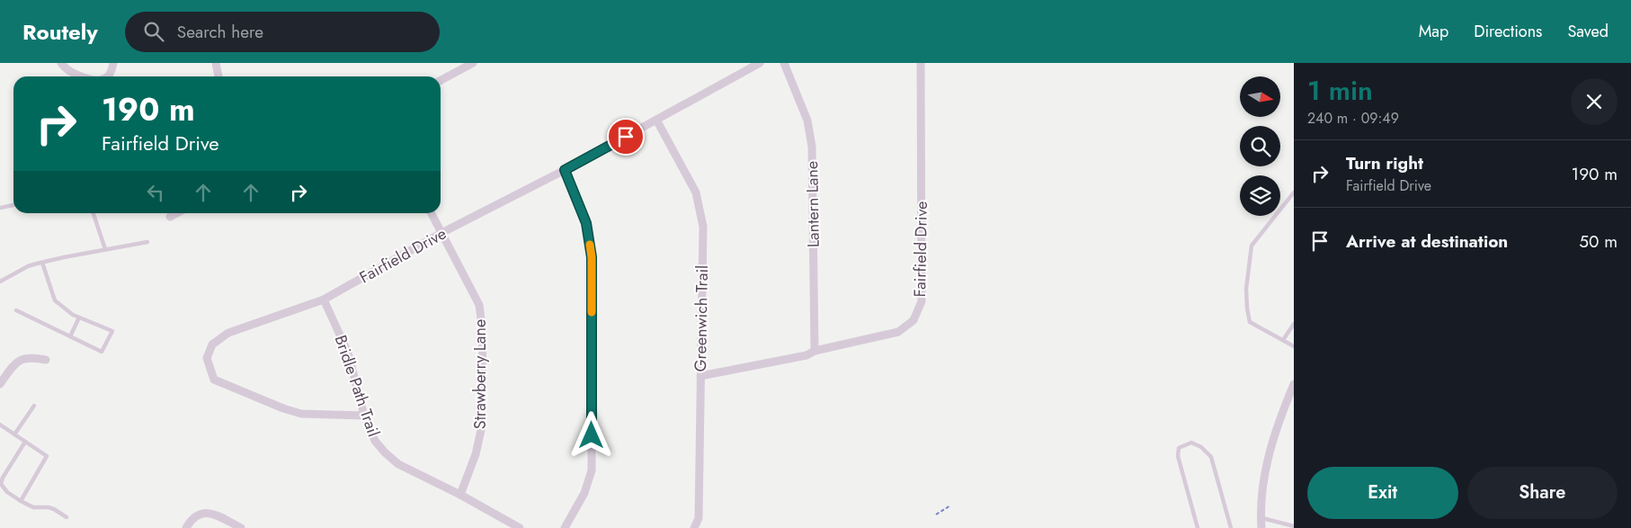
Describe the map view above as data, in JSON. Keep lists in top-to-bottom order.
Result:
{
  "streets": {
    "street": [
      "Lantern Lane",
      "Fairfield Drive",
      "Greenwich Trail",
      "Strawberry Lane",
      "Bridle Path Trail"
    ]
  },
  "crossings": [
    ["Lantern Lane", "Fairfield Drive"],
    ["Fairfield Drive", "Greenwich Trail"],
    ["Fairfield Drive", "Strawberry Lane"],
    ["Fairfield Drive", "Bridle Path Trail"],
    ["Strawberry Lane", "Bridle Path Trail"]
  ],
  "north": "right",
  "page": {
    "header": "Routely",
    "search": "Search here",
    "nav": ["Map", "Directions", "Saved"],
    "heading": ["1 min", "240 m · 09:49"],
    "turn": ["190 m", "Fairfield Drive"],
    "list": [
      {
        "name": "Turn right",
        "note": "Fairfield Drive",
        "value": "190 m"
      },
      {
        "name": "Arrive at destination",
        "value": "50 m"
      }
    ],
    "buttons": ["Exit", "Share"]
  }
}
